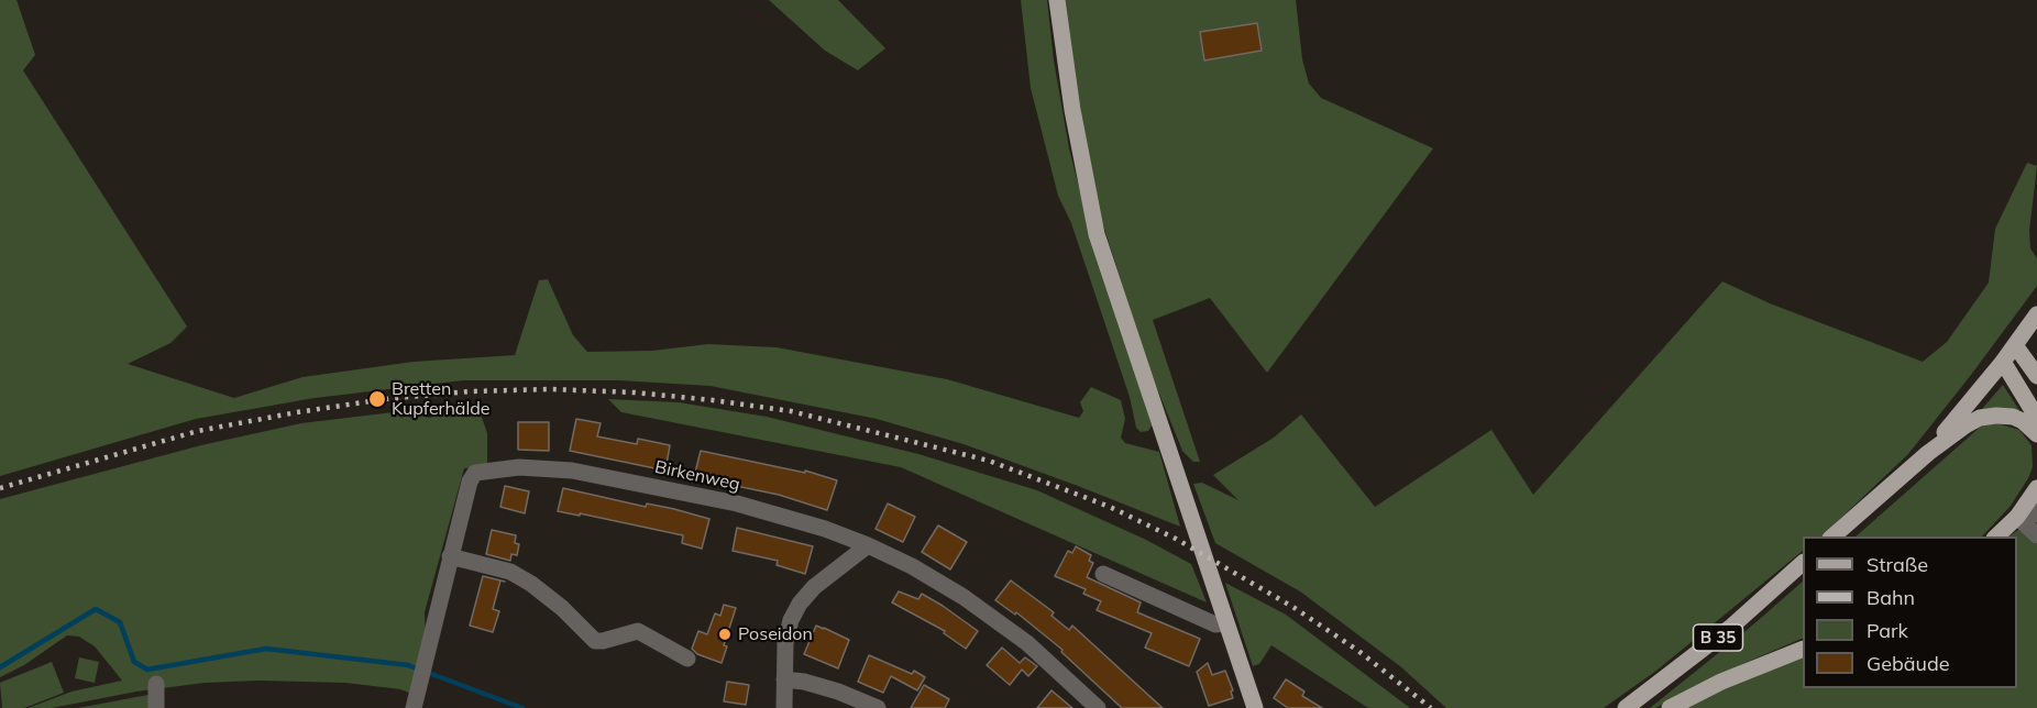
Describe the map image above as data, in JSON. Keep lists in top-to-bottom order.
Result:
{
  "streets": {
    "main road": ["B 35"],
    "street": ["Birkenweg"]
  },
  "places": ["Bretten Kupferhälde", "Poseidon"],
  "legend": [
    "Straße",
    "Bahn",
    "Park",
    "Gebäude"
  ]
}
